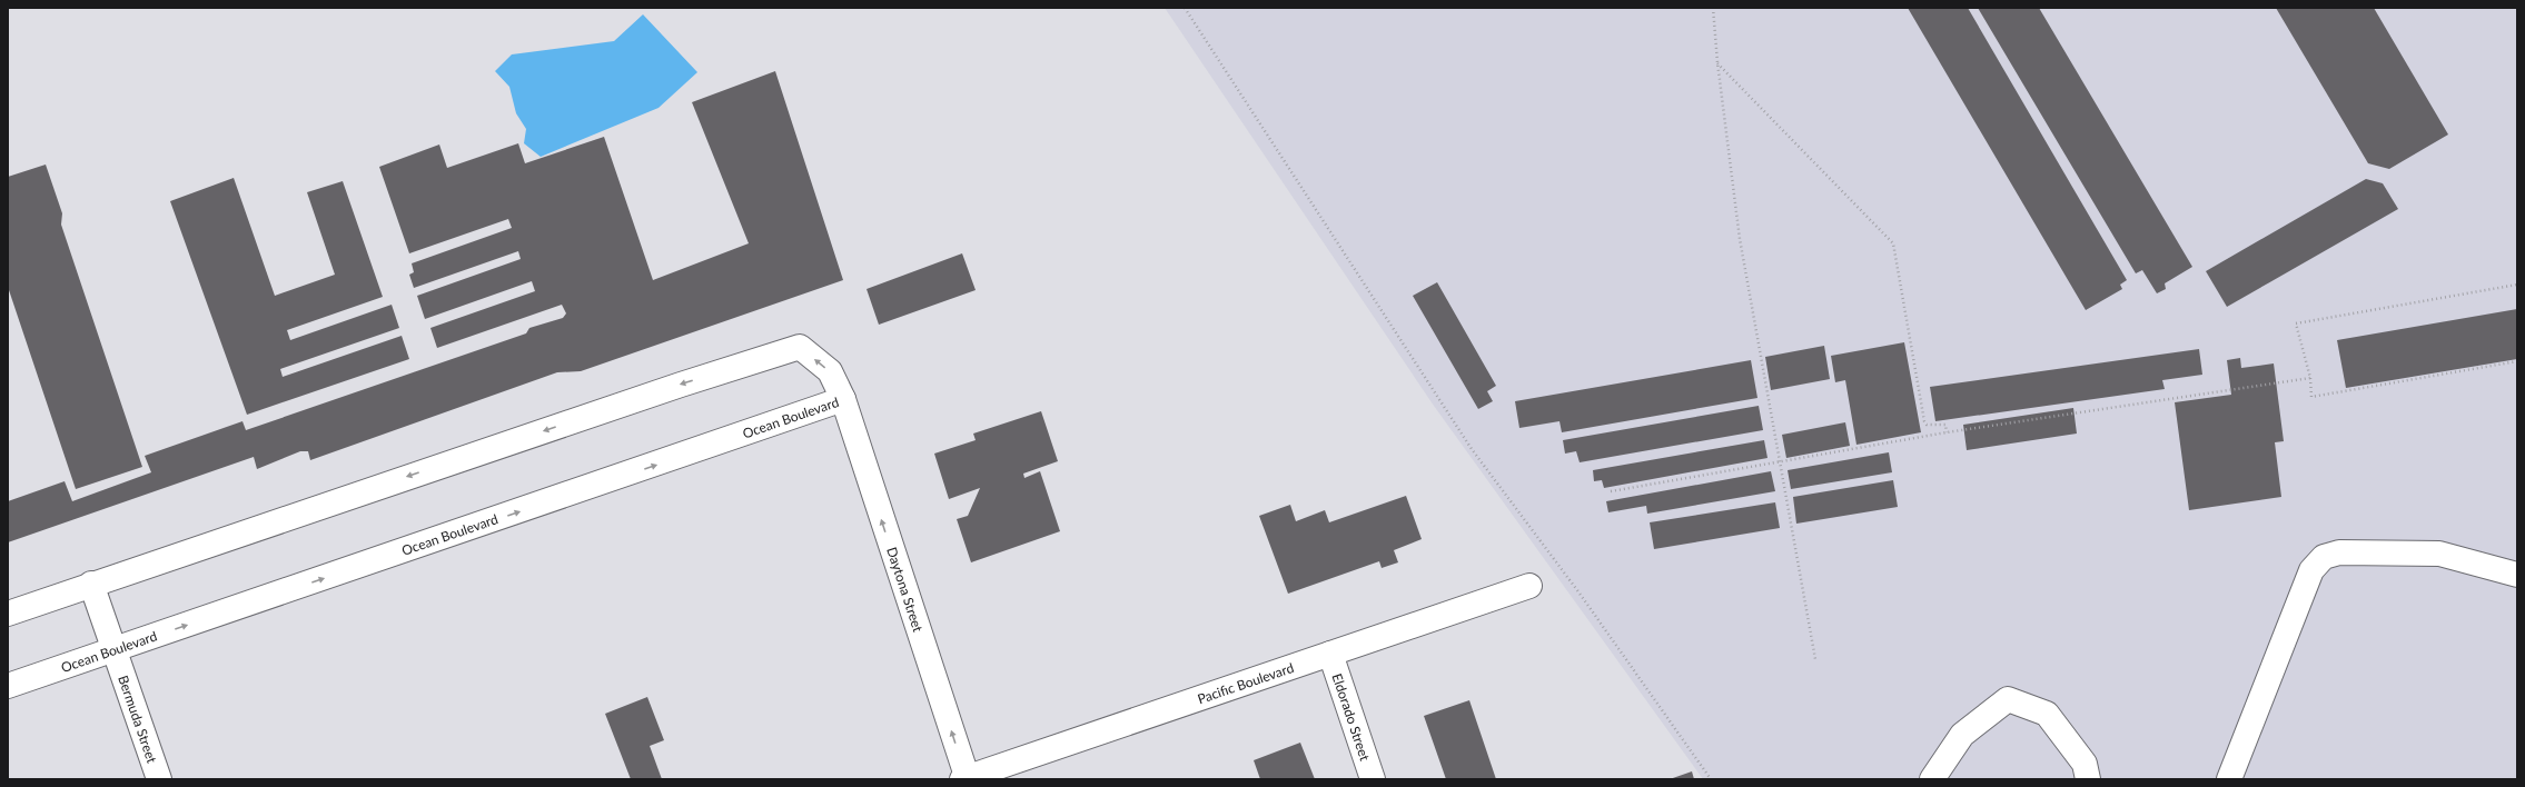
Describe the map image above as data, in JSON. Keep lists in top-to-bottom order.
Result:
{
  "streets": {
    "street": [
      "Ocean Boulevard",
      "Daytona Street",
      "Pacific Boulevard",
      "Eldorado Street",
      "Bermuda Street"
    ]
  },
  "crossings": [
    ["Ocean Boulevard", "Daytona Street"],
    ["Ocean Boulevard", "Bermuda Street"],
    ["Daytona Street", "Pacific Boulevard"],
    ["Pacific Boulevard", "Eldorado Street"]
  ],
  "one_way": ["Daytona Street"]
}
